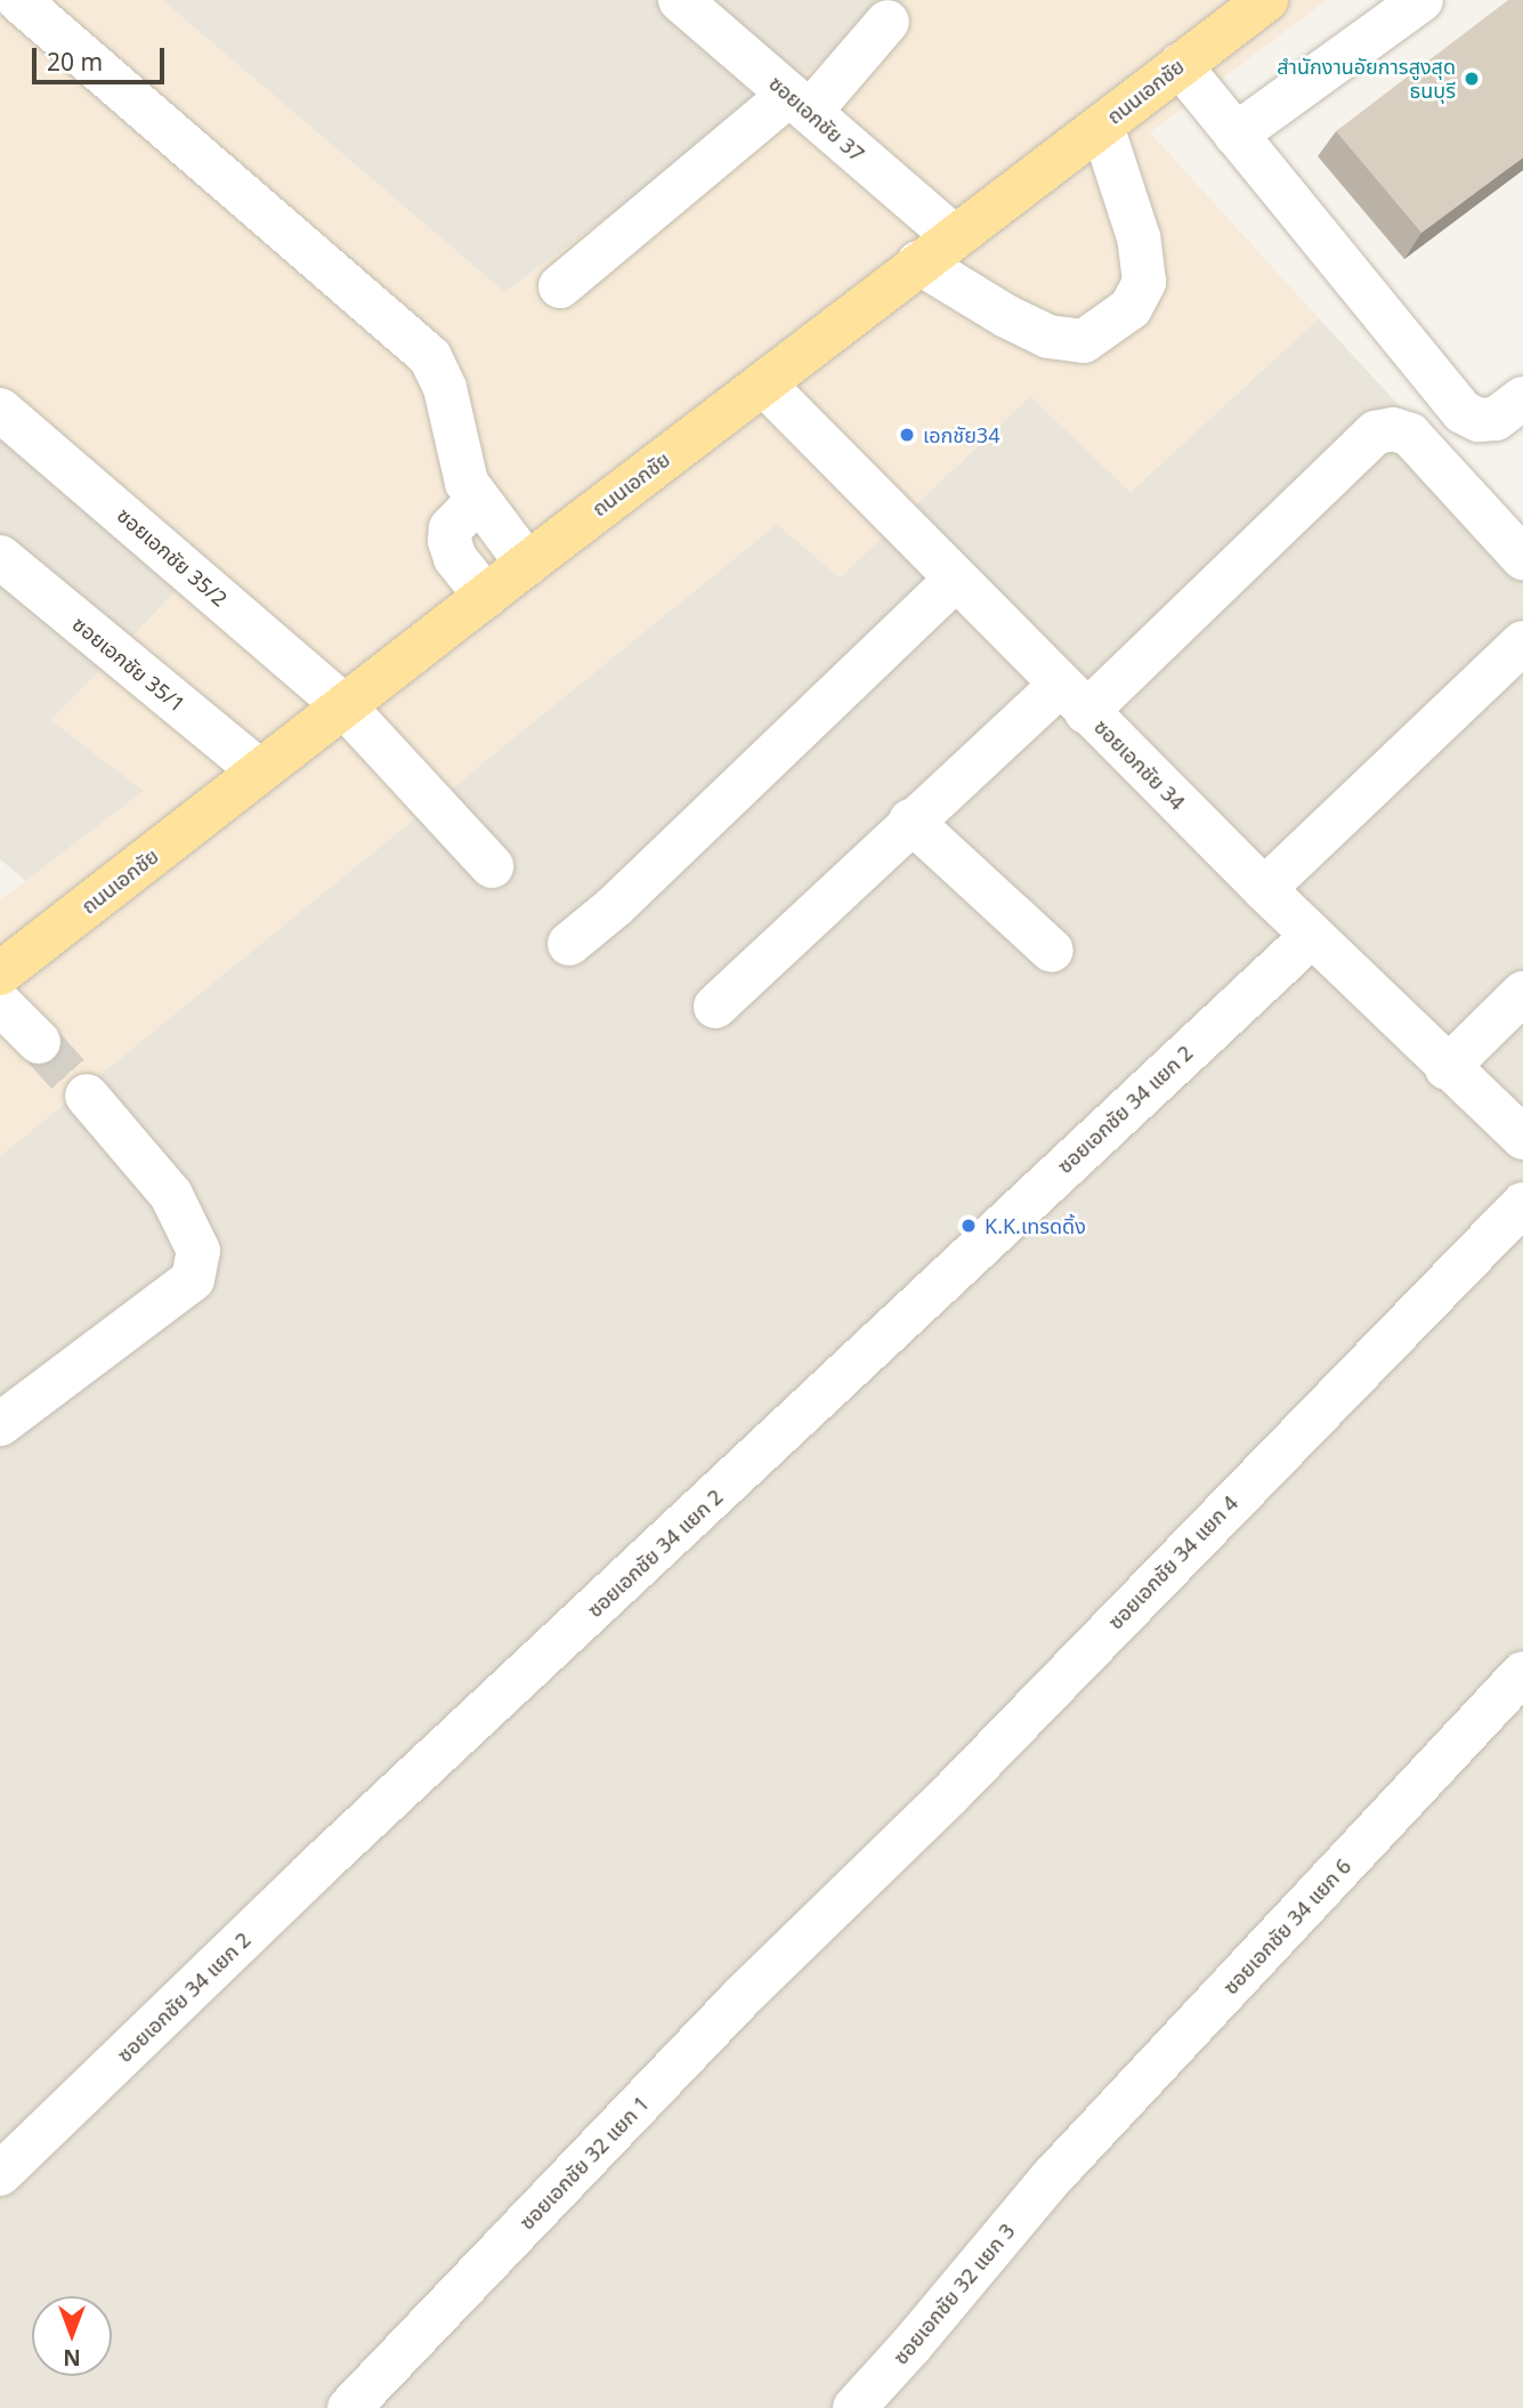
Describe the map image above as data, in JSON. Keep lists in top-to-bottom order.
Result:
{
  "streets": {
    "main road": ["ถนนเอกชัย"],
    "street": [
      "ซอยเอกชัย 37",
      "ซอยเอกชัย 35/2",
      "ซอยเอกชัย 35/1",
      "ซอยเอกชัย 34",
      "ซอยเอกชัย 34 แยก 2",
      "ซอยเอกชัย 34 แยก 4",
      "ซอยเอกชัย 34 แยก 6",
      "ซอยเอกชัย 32 แยก 1",
      "ซอยเอกชัย 32 แยก 3"
    ]
  },
  "crossings": [
    ["ถนนเอกชัย", "ซอยเอกชัย 37"],
    ["ถนนเอกชัย", "ซอยเอกชัย 35/2"],
    ["ถนนเอกชัย", "ซอยเอกชัย 35/1"],
    ["ถนนเอกชัย", "ซอยเอกชัย 34"],
    ["ซอยเอกชัย 34", "ซอยเอกชัย 34 แยก 2"],
    ["ซอยเอกชัย 34 แยก 4", "ซอยเอกชัย 32 แยก 1"],
    ["ซอยเอกชัย 34 แยก 6", "ซอยเอกชัย 32 แยก 3"]
  ],
  "places": ["สำนักงานอัยการสูงสุด ธนบุรี", "เอกชัย34", "K.K.เทรดดิ้ง"],
  "scale_bar": "20 m",
  "north": "bottom"
}
